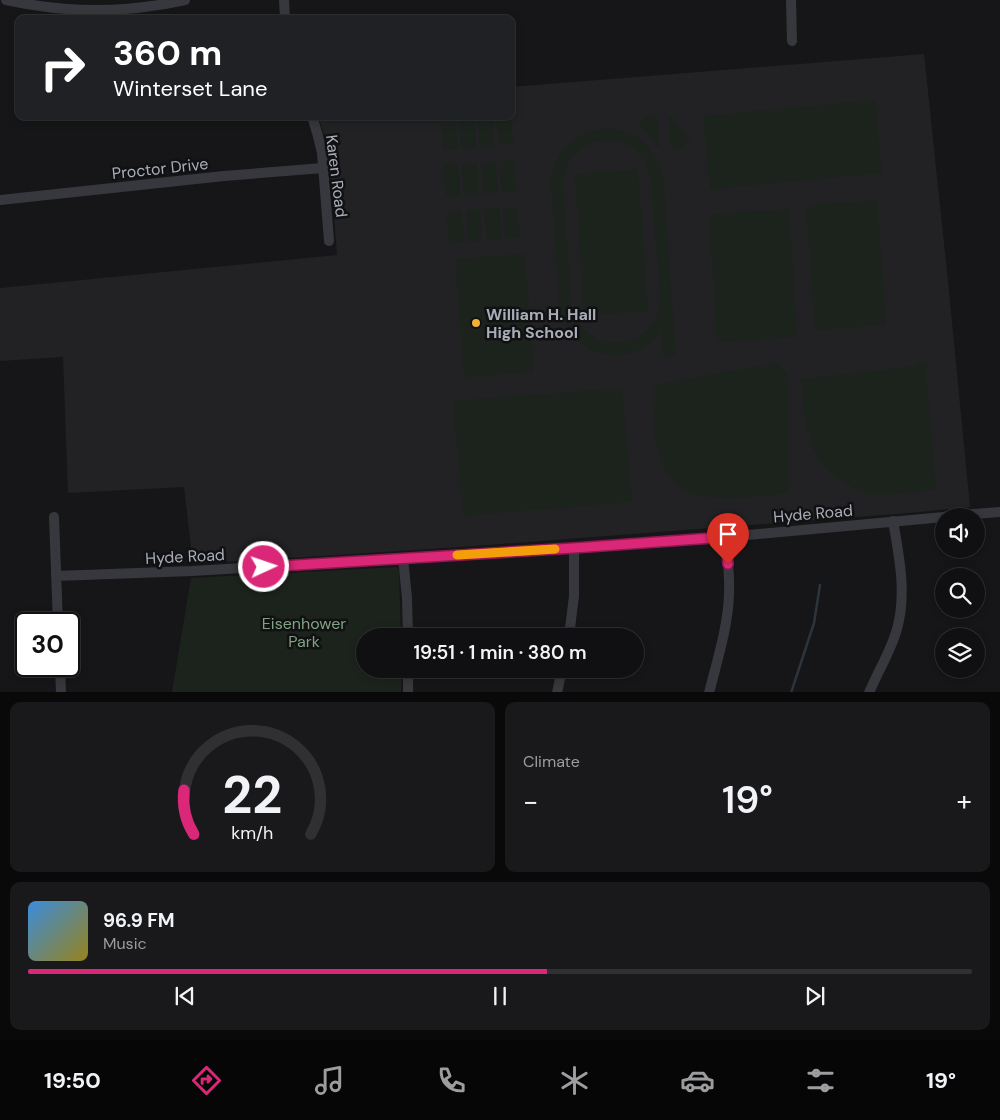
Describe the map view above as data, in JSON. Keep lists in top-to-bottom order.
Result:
{
  "streets": {
    "street": ["Proctor Drive", "Karen Road", "Hyde Road"]
  },
  "crossings": [
    ["Proctor Drive", "Karen Road"]
  ],
  "parks": ["Eisenhower Park"],
  "places": ["William H. Hall High School"],
  "page": {
    "turn": ["360 m", "Winterset Lane"],
    "limit": "30",
    "trip": "19:51 · 1 min · 380 m",
    "tile": "Climate",
    "heat": ["−", "19°", "+"],
    "song": ["96.9 FM", "Music"],
    "tabs": ["19:50", "19°"],
    "gauge": ["22", "km/h"]
  }
}
